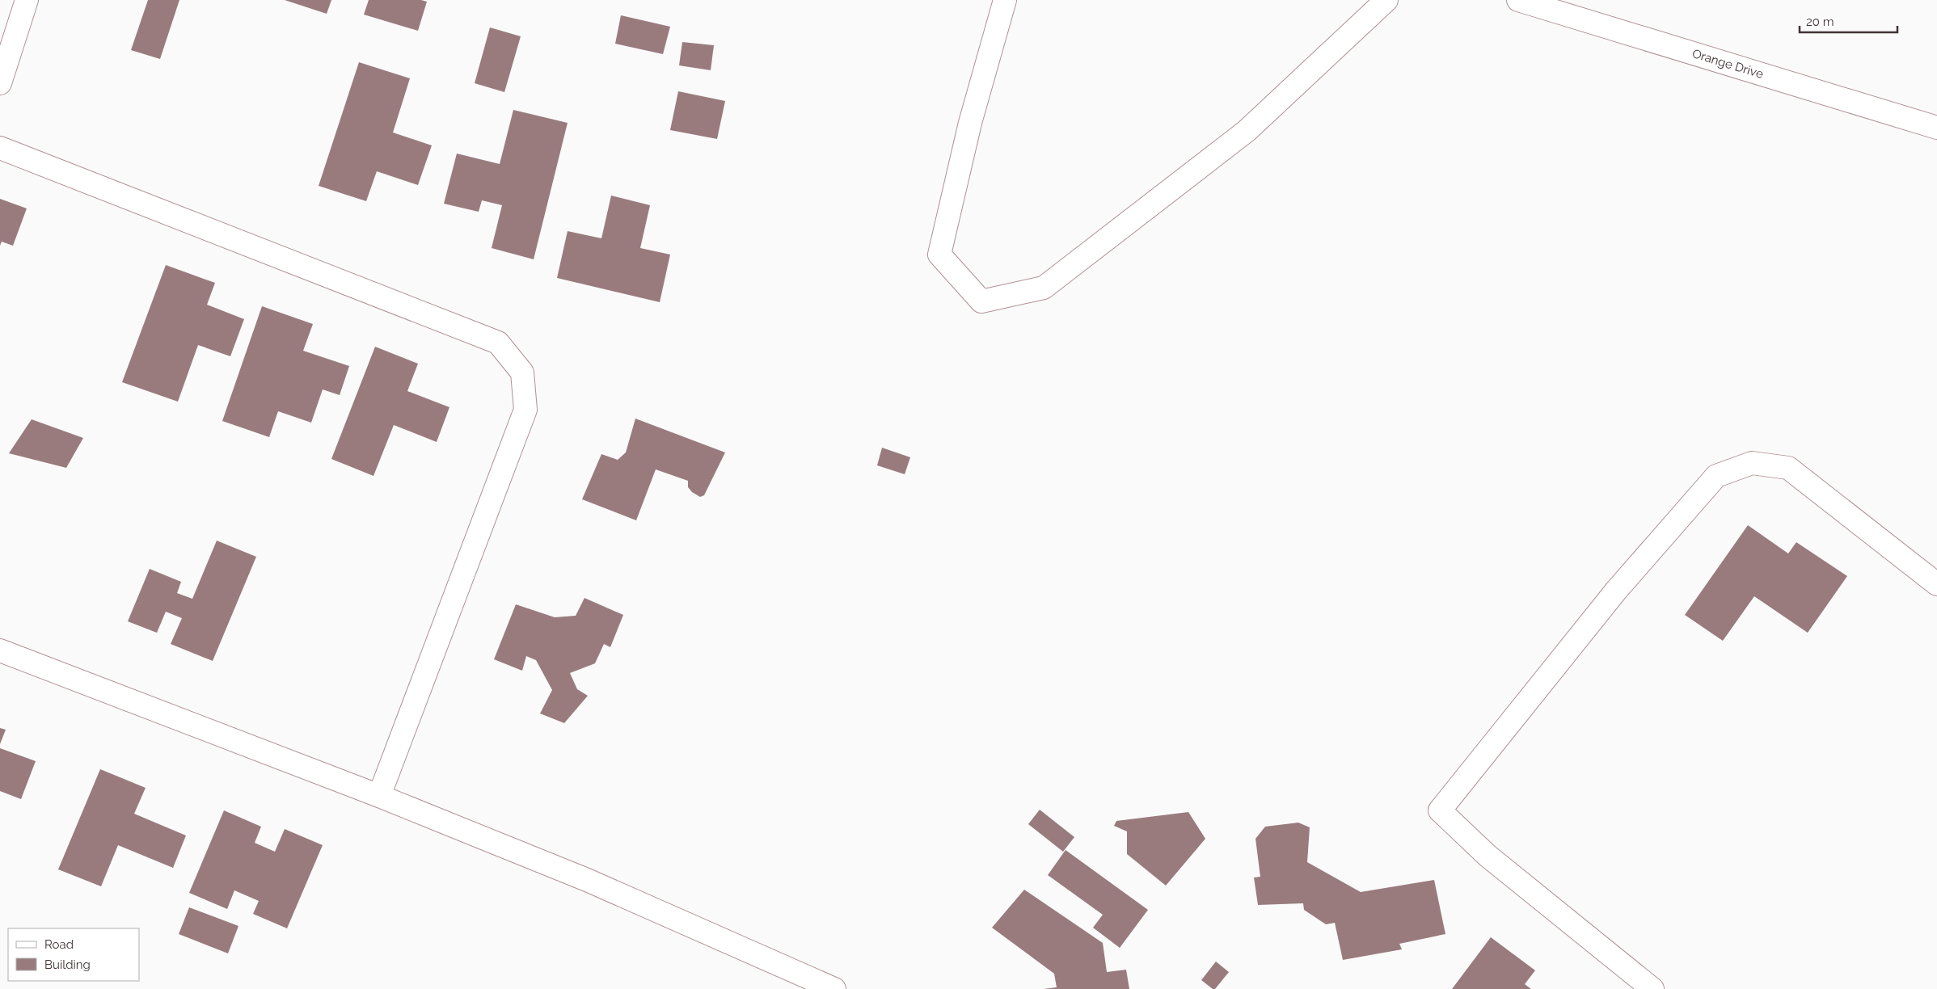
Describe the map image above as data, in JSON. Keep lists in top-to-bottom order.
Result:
{
  "streets": {
    "street": ["Orange Drive"]
  },
  "legend": ["Road", "Building"],
  "scale_bar": "20 m"
}
